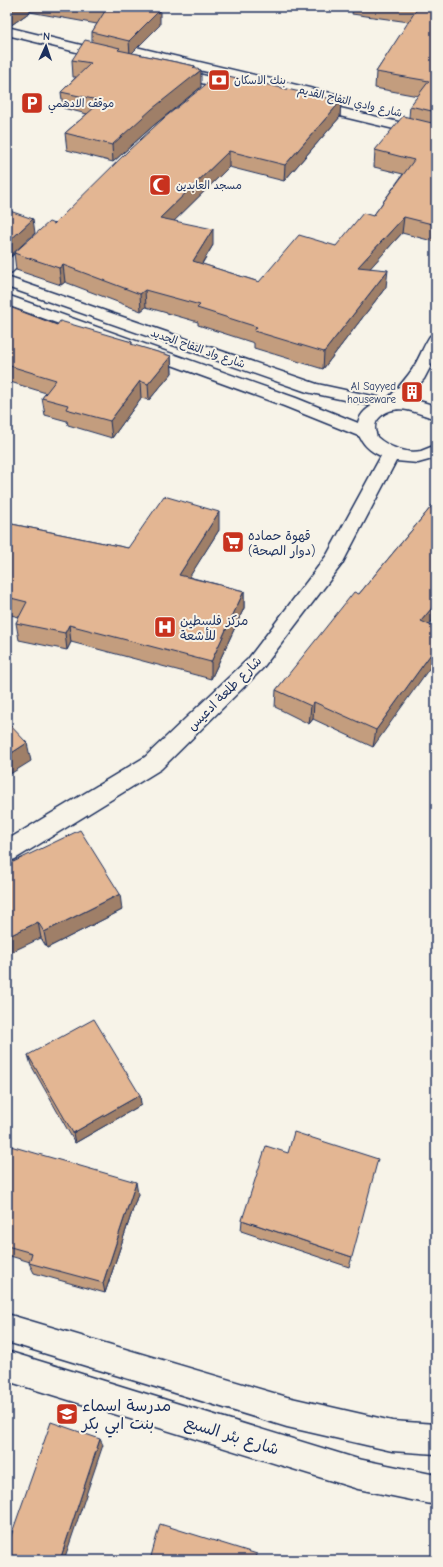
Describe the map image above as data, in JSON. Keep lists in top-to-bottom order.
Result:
{
  "streets": {
    "street": [
      "شارع وادي التفاح القديم",
      "شارع واد التفاح الجديد",
      "شارع طلعة ادعيس",
      "شارع بئر السبع"
    ]
  },
  "places": {
    "bank": ["بنك الاسكان"],
    "parking": ["موقف الادهمي"],
    "mosque": ["مسجد العابدين"],
    "building": ["Al Sayyed houseware"],
    "supermarket": ["قهوة حماده (دوار الصحة)"],
    "hospital": ["مركز فلسطين للأشعة"],
    "school or university": ["مدرسة اسماء بنت ابي بكر"]
  },
  "north": "top"
}
